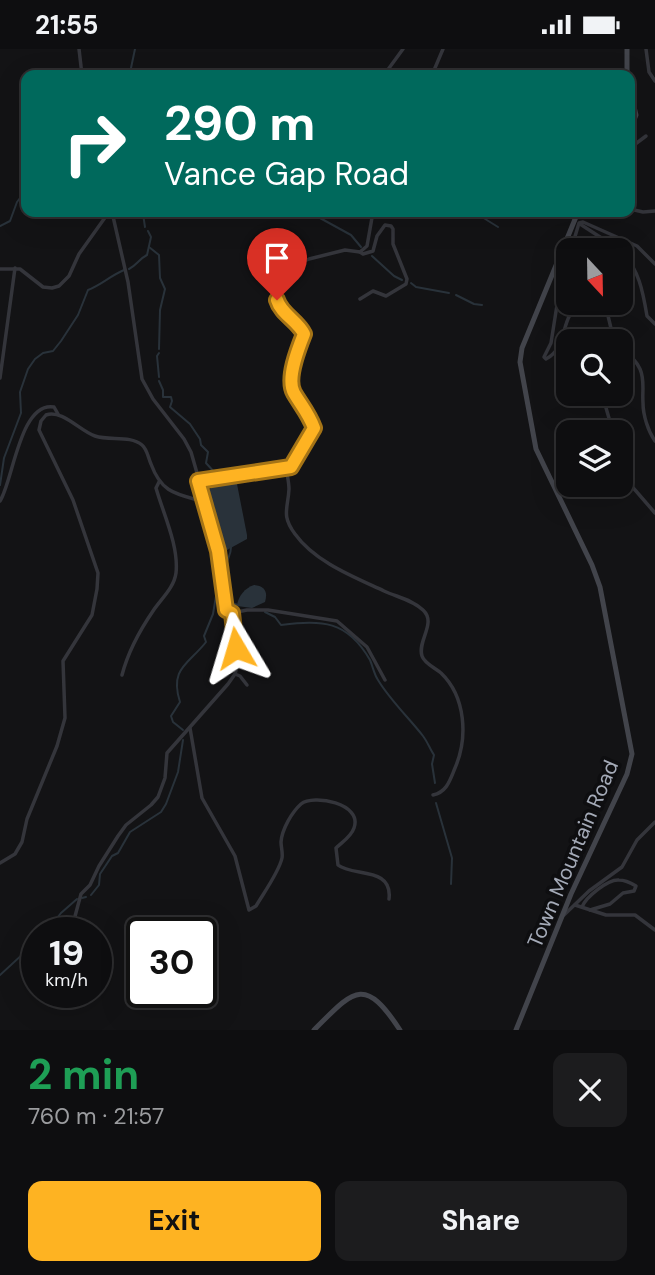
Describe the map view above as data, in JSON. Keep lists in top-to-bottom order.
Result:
{
  "streets": {
    "main road": ["Town Mountain Road"]
  },
  "north": "bottom",
  "page": {
    "status": "21:55",
    "turn": ["290 m", "Vance Gap Road"],
    "speed": "19 km/h",
    "limit": "30",
    "heading": ["2 min", "760 m · 21:57"],
    "buttons": ["Exit", "Share"]
  }
}
